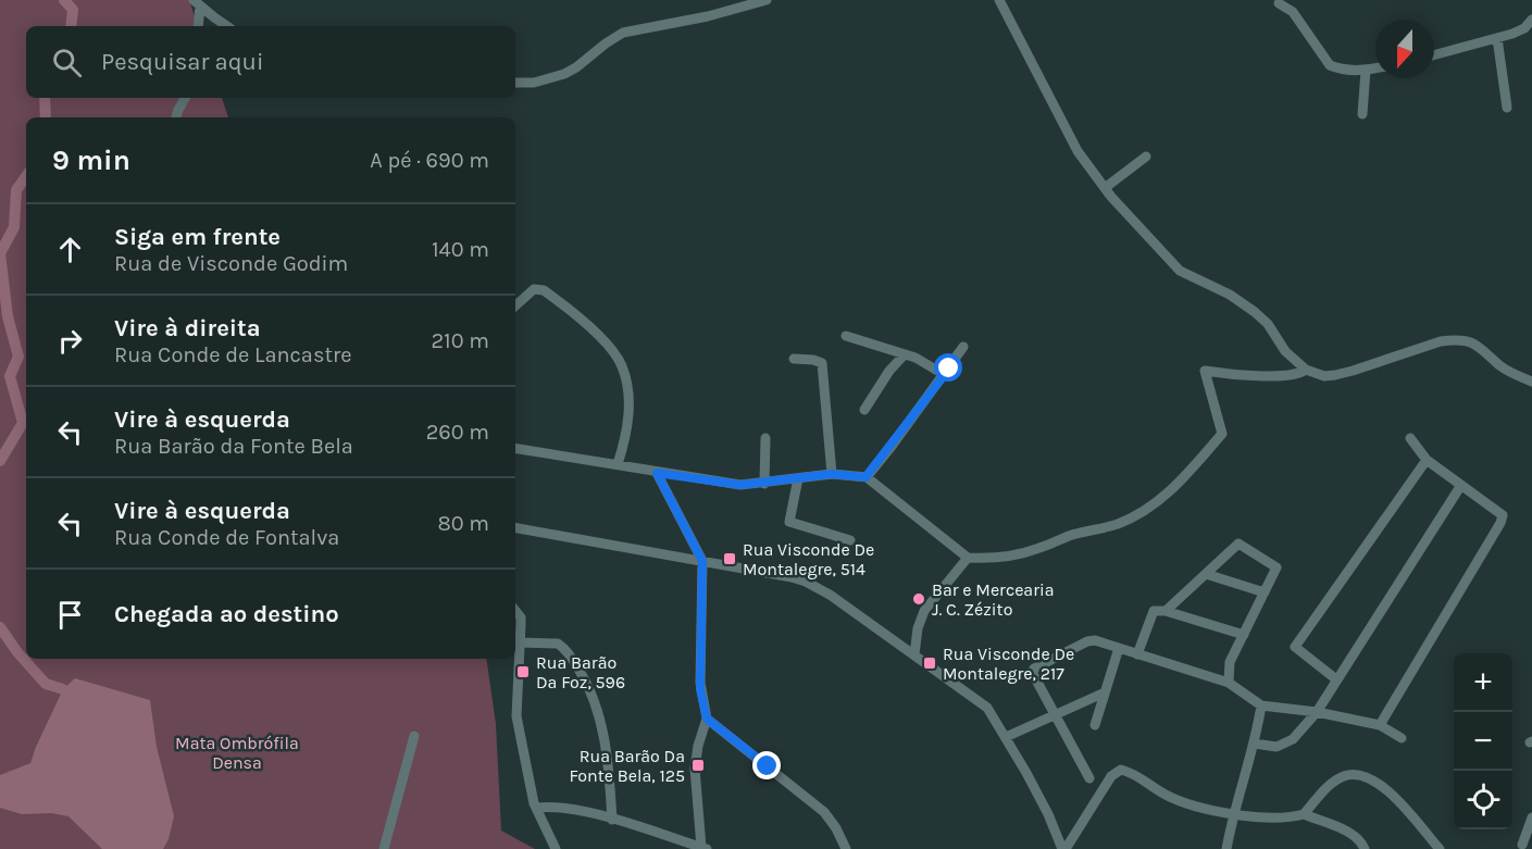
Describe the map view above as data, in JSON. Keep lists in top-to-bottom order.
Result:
{
  "parks": ["Mata Ombrófila Densa"],
  "places": {
    "transit": [
      "Rua Visconde De Montalegre, 514",
      "Rua Visconde De Montalegre, 217",
      "Rua Barão Da Foz, 596",
      "Rua Barão Da Fonte Bela, 125"
    ],
    "other": ["Bar e Mercearia J. C. Zézito"]
  },
  "north": "bottom",
  "page": {
    "search": "Pesquisar aqui",
    "heading": ["9 min", "A pé · 690 m"],
    "list": [
      ["Siga em frente", "Rua de Visconde Godim", "140 m"],
      ["Vire à direita", "Rua Conde de Lancastre", "210 m"],
      ["Vire à esquerda", "Rua Barão da Fonte Bela", "260 m"],
      ["Vire à esquerda", "Rua Conde de Fontalva", "80 m"],
      "Chegada ao destino"
    ],
    "map_buttons": ["+", "−"]
  }
}
